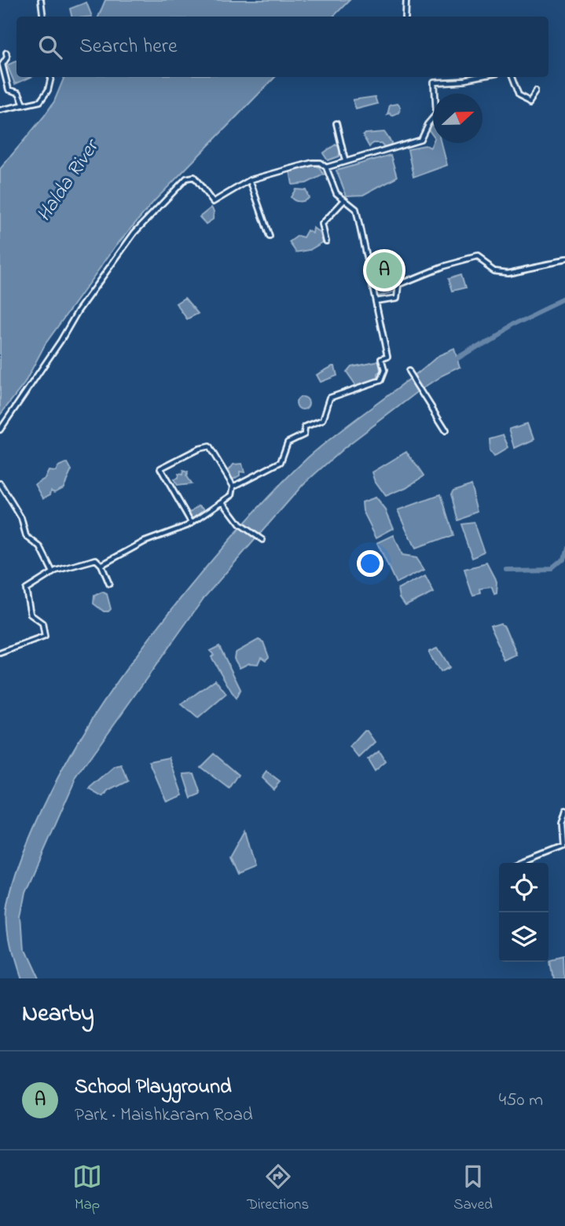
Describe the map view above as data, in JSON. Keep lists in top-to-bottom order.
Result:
{
  "water": ["Halda River"],
  "north": "right",
  "page": {
    "search": "Search here",
    "pins": "A",
    "heading": "Nearby",
    "list": [
      {
        "mark": "A",
        "name": "School Playground",
        "note": "Park · Maishkaram Road",
        "value": "450 m"
      }
    ],
    "nav": ["Map", "Directions", "Saved"]
  }
}
